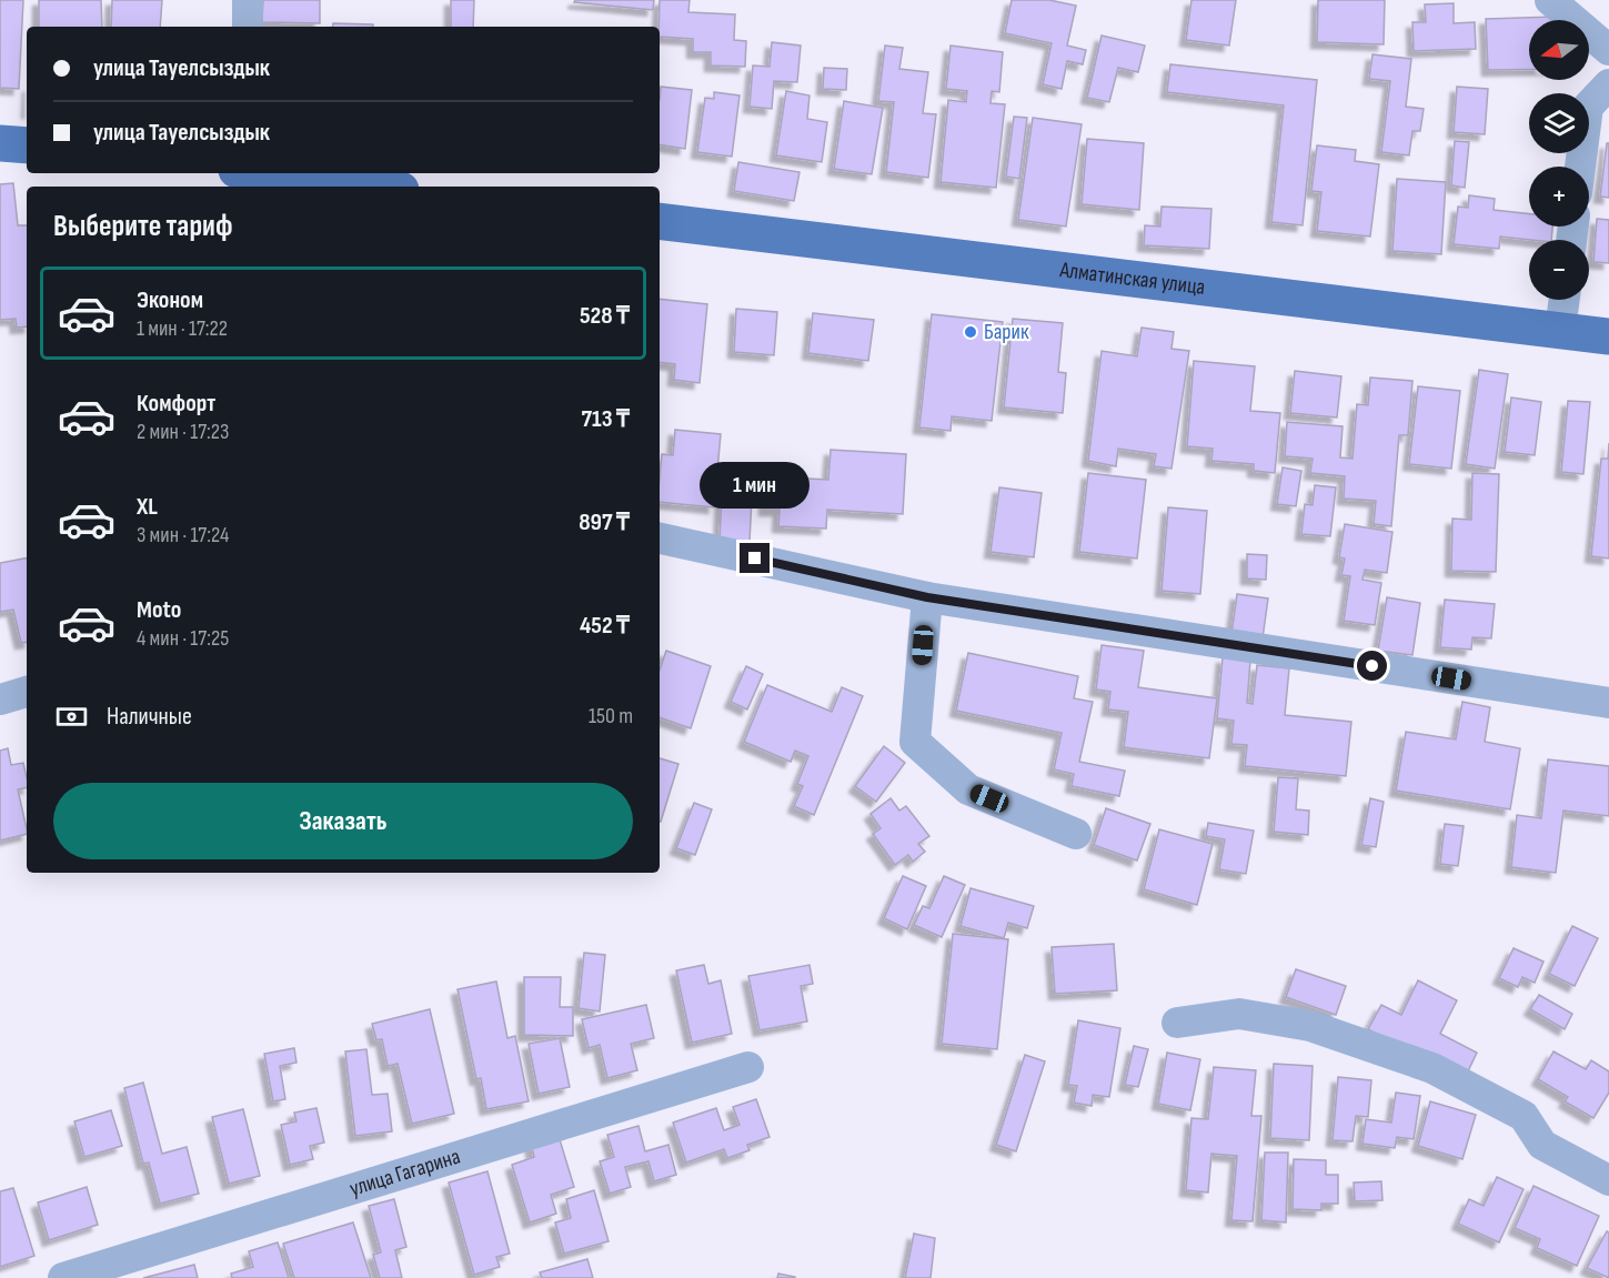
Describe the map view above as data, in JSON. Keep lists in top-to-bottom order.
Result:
{
  "streets": {
    "main road": ["Алматинская улица"],
    "street": ["улица Гагарина"]
  },
  "places": ["Барик"],
  "north": "left",
  "page": {
    "map_buttons": ["+", "−"],
    "banner": ["улица Тауелсыздык", "улица Тауелсыздык"],
    "heading": "Выберите тариф",
    "list": [
      {
        "name": "Эконом",
        "note": "1 мин · 17:22",
        "value": "528 ₸"
      },
      {
        "name": "Комфорт",
        "note": "2 мин · 17:23",
        "value": "713 ₸"
      },
      {
        "name": "XL",
        "note": "3 мин · 17:24",
        "value": "897 ₸"
      },
      {
        "name": "Moto",
        "note": "4 мин · 17:25",
        "value": "452 ₸"
      }
    ],
    "bubble": "1 мин",
    "pay": ["Наличные", "150 m"],
    "buttons": "Заказать"
  }
}
